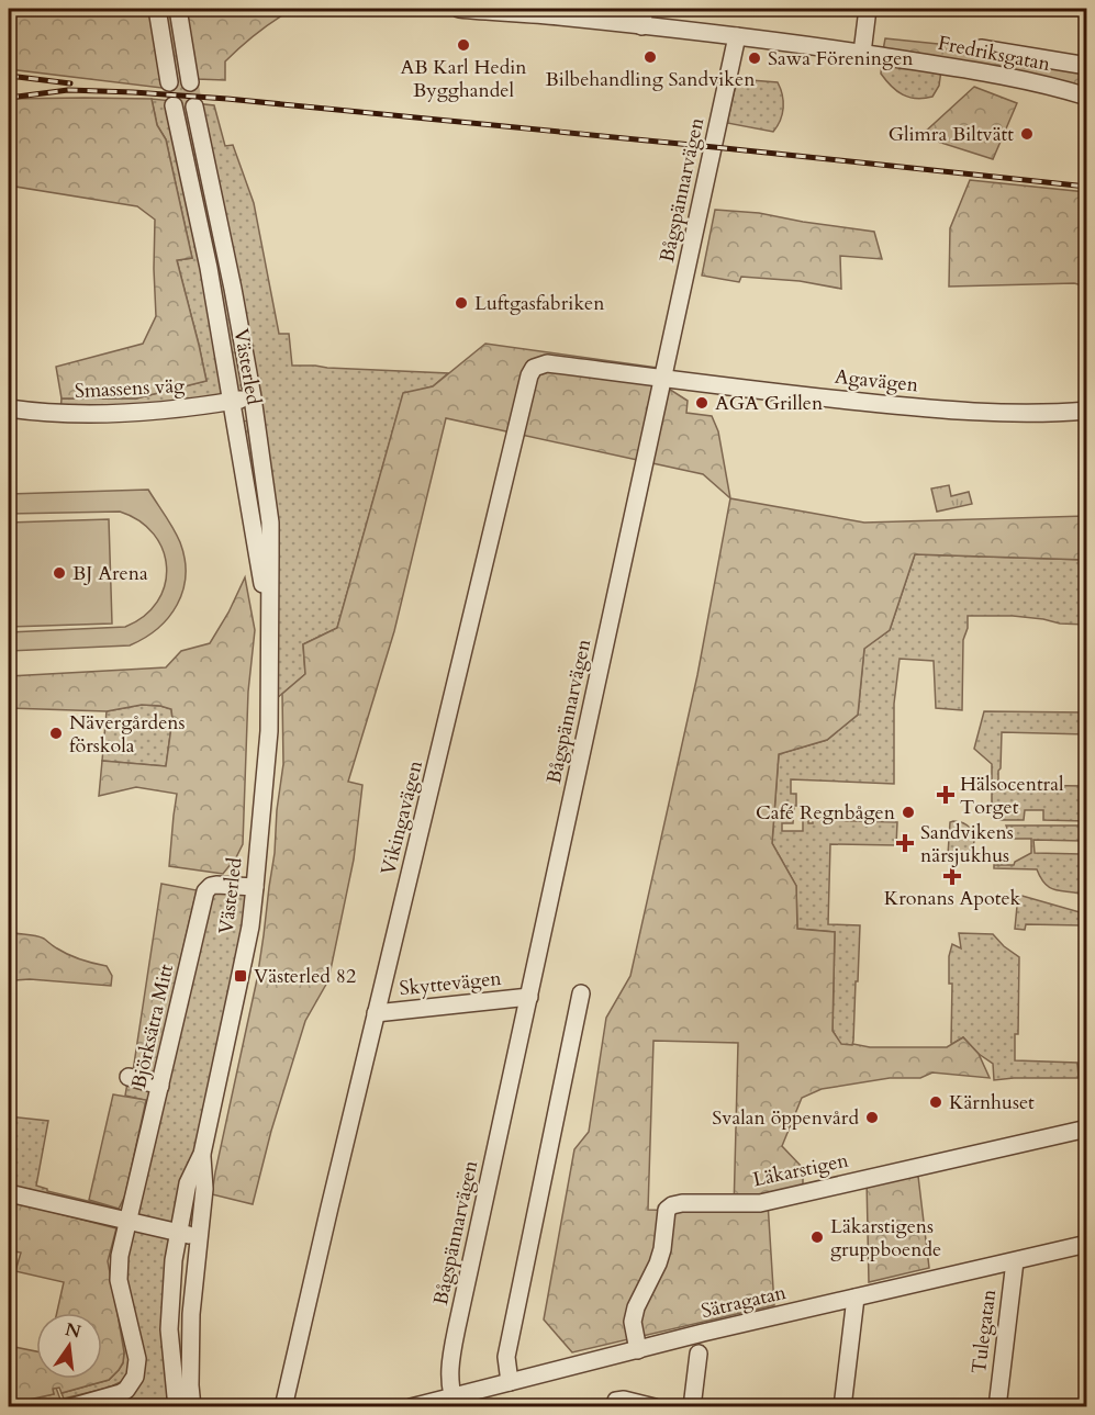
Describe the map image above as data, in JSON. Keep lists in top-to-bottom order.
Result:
{
  "streets": {
    "street": [
      "Fredriksgatan",
      "Bågspännarvägen",
      "Västerled",
      "Agavägen",
      "Smassens väg",
      "Vikingavägen",
      "Skyttevägen",
      "Björksätra Mitt",
      "Läkarstigen",
      "Sätragatan",
      "Tulegatan"
    ]
  },
  "crossings": [
    ["Fredriksgatan", "Bågspännarvägen"],
    ["Bågspännarvägen", "Agavägen"],
    ["Bågspännarvägen", "Vikingavägen"],
    ["Bågspännarvägen", "Skyttevägen"],
    ["Bågspännarvägen", "Sätragatan"],
    ["Västerled", "Smassens väg"],
    ["Västerled", "Björksätra Mitt"],
    ["Agavägen", "Vikingavägen"],
    ["Vikingavägen", "Skyttevägen"],
    ["Läkarstigen", "Sätragatan"],
    ["Sätragatan", "Tulegatan"]
  ],
  "places": {
    "other": [
      "AB Karl Hedin Bygghandel",
      "Bilbehandling Sandviken",
      "Sawa Föreningen",
      "Glimra Biltvätt",
      "Luftgasfabriken",
      "AGA Grillen",
      "BJ Arena",
      "Nävergårdens förskola",
      "Café Regnbågen",
      "Kärnhuset",
      "Svalan öppenvård",
      "Läkarstigens gruppboende"
    ],
    "health": ["Hälsocentral Torget", "Sandvikens närsjukhus", "Kronans Apotek"],
    "transit": ["Västerled 82"]
  },
  "north": "top"
}
